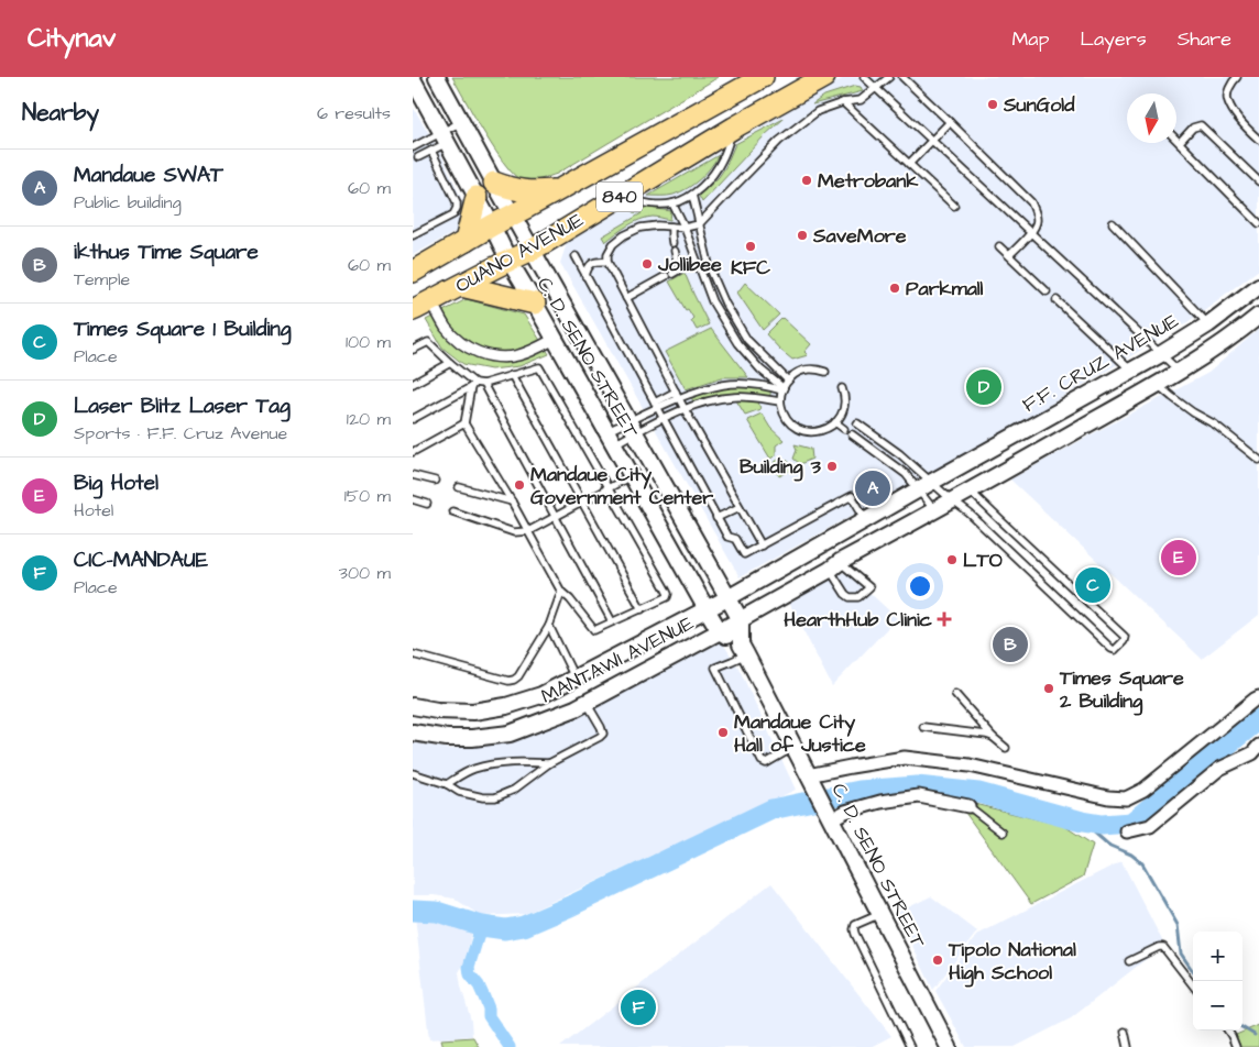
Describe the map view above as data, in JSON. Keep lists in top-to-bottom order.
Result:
{
  "streets": {
    "highway": ["840", "OUANO AVENUE"],
    "street": ["C. D. SENO STREET", "F.F. CRUZ AVENUE", "MANTAWI AVENUE"]
  },
  "crossings": [
    ["OUANO AVENUE", "C. D. SENO STREET"],
    ["C. D. SENO STREET", "F.F. CRUZ AVENUE"],
    ["C. D. SENO STREET", "MANTAWI AVENUE"],
    ["F.F. CRUZ AVENUE", "MANTAWI AVENUE"]
  ],
  "places": {
    "other": [
      "SunGold",
      "Metrobank",
      "SaveMore",
      "KFC",
      "Jollibee",
      "Parkmall",
      "Building 3",
      "Mandaue City Government Center",
      "LTO",
      "Times Square 2 Building",
      "Mandaue City Hall of Justice",
      "Tipolo National High School"
    ],
    "health": ["HearthHub Clinic"]
  },
  "north": "bottom",
  "page": {
    "header": "Citynav",
    "nav": ["Map", "Layers", "Share"],
    "heading": ["Nearby", "6 results"],
    "list": [
      {
        "mark": "A",
        "name": "Mandaue SWAT",
        "note": "Public building",
        "value": "60 m"
      },
      {
        "mark": "B",
        "name": "ikthus Time Square",
        "note": "Temple",
        "value": "60 m"
      },
      {
        "mark": "C",
        "name": "Times Square 1 Building",
        "note": "Place",
        "value": "100 m"
      },
      {
        "mark": "D",
        "name": "Laser Blitz Laser Tag",
        "note": "Sports · F.F. Cruz Avenue",
        "value": "120 m"
      },
      {
        "mark": "E",
        "name": "Big Hotel",
        "note": "Hotel",
        "value": "150 m"
      },
      {
        "mark": "F",
        "name": "CIC-MANDAUE",
        "note": "Place",
        "value": "300 m"
      }
    ],
    "pins": [
      "D",
      "A",
      "E",
      "C",
      "B",
      "F"
    ],
    "map_buttons": ["+", "−"]
  }
}
